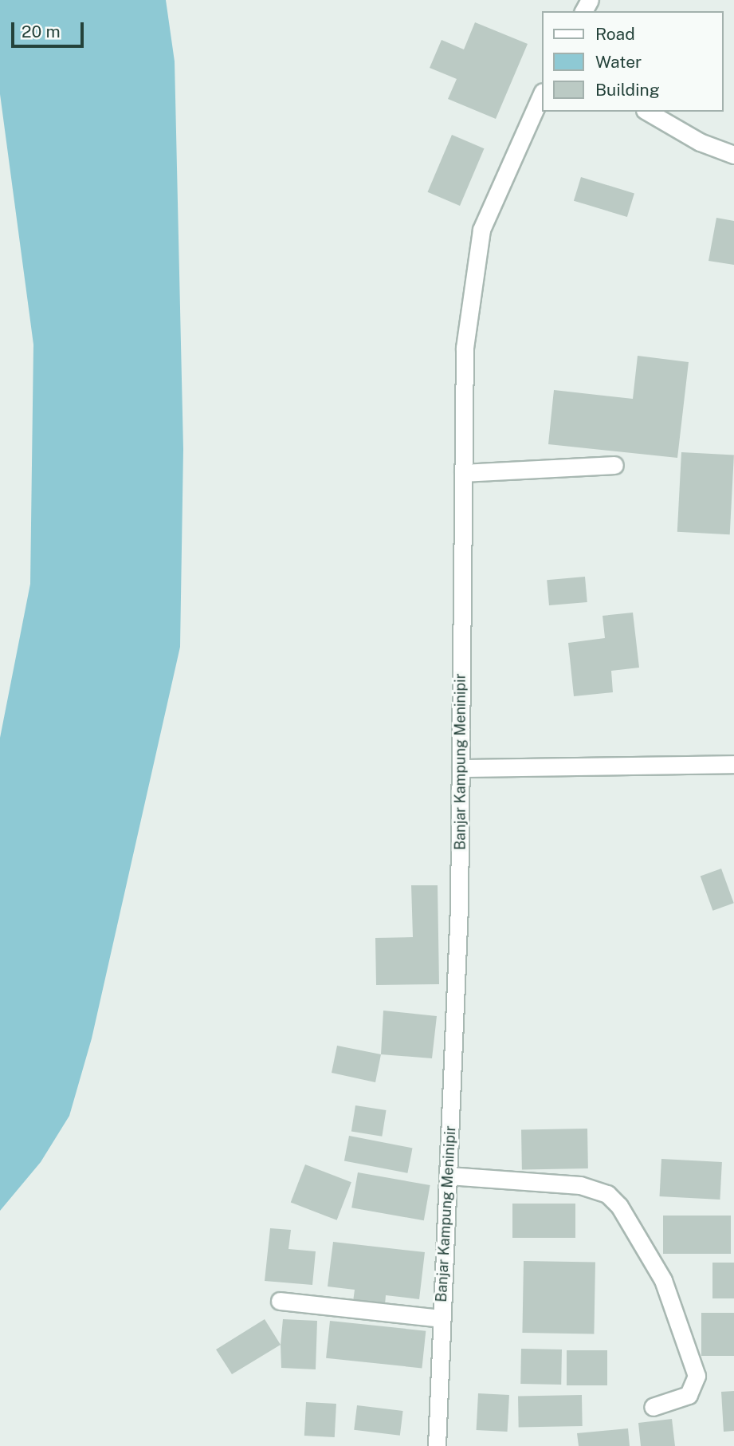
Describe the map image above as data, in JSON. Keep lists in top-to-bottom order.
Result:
{
  "streets": {
    "street": ["Banjar Kampung Meninipir"]
  },
  "legend": ["Road", "Water", "Building"],
  "scale_bar": "20 m"
}
